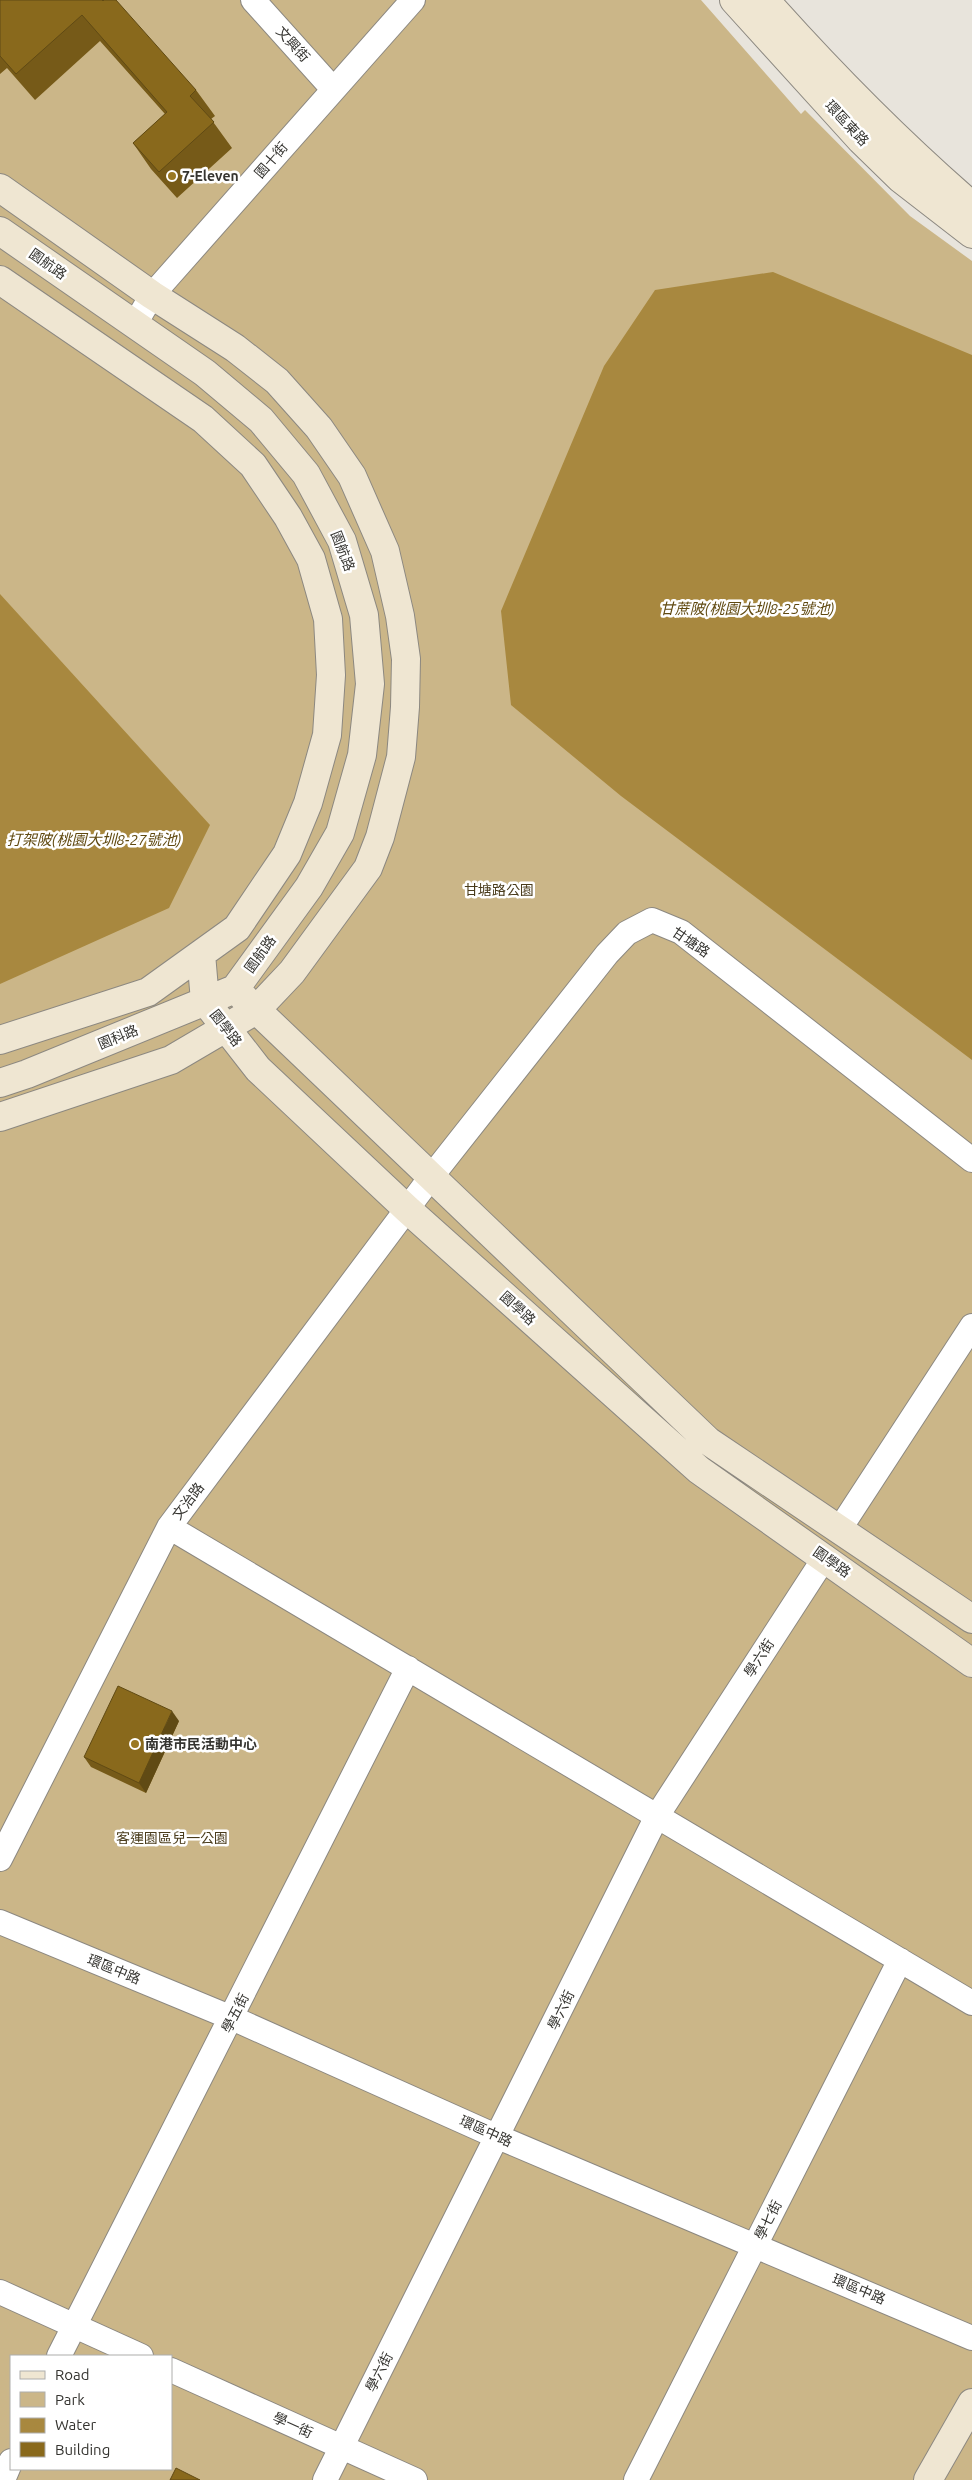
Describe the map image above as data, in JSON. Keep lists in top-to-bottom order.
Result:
{
  "streets": {
    "street": [
      "文興街",
      "環區東路",
      "園十街",
      "園航路",
      "甘塘路",
      "園學路",
      "園科路",
      "文治路",
      "學六街",
      "環區中路",
      "學五街",
      "學七街",
      "學一街"
    ]
  },
  "crossings": [
    ["文興街", "園十街"],
    ["園十街", "園航路"],
    ["園航路", "園科路"],
    ["甘塘路", "文治路"],
    ["園學路", "園科路"],
    ["園學路", "文治路"],
    ["園學路", "學六街"],
    ["學六街", "環區中路"],
    ["學六街", "學一街"],
    ["環區中路", "學五街"],
    ["環區中路", "學七街"]
  ],
  "water": ["甘蔗陂(桃園大圳8-25號池)", "打架陂(桃園大圳8-27號池)"],
  "parks": ["甘塘路公園", "客運園區兒一公園"],
  "places": ["7-Eleven", "南港市民活動中心"],
  "legend": [
    "Road",
    "Park",
    "Water",
    "Building"
  ]
}
